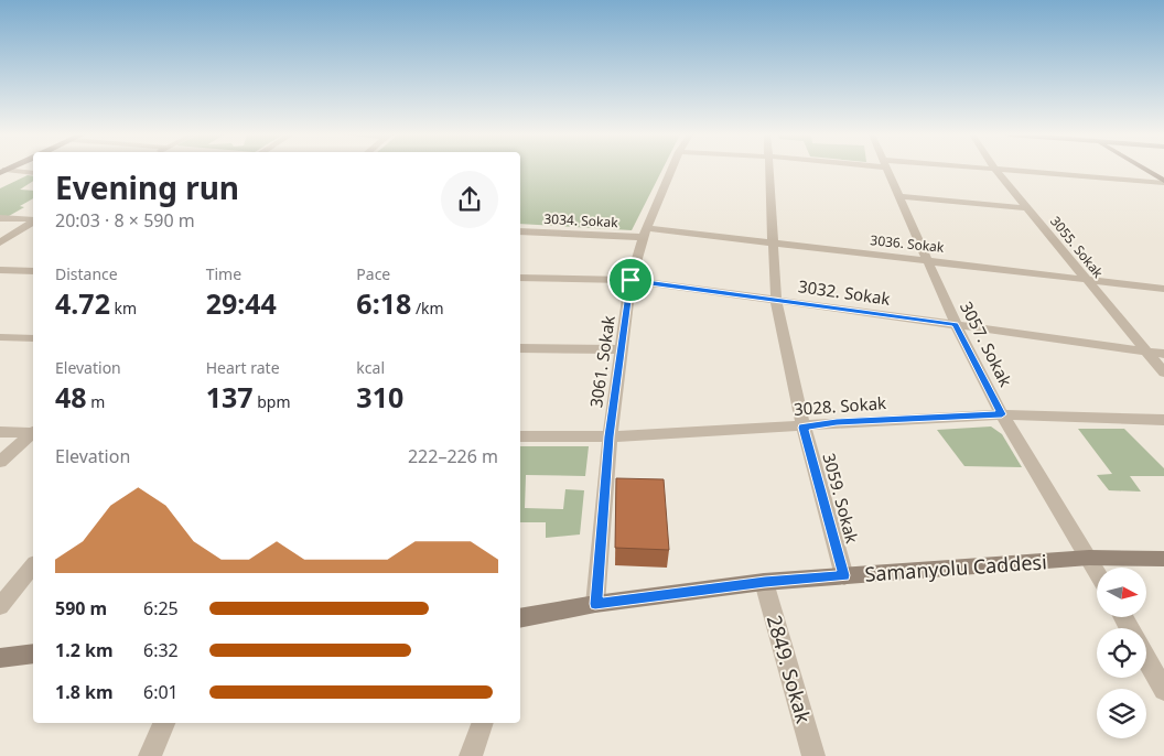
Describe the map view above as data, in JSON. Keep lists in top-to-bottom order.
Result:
{
  "streets": {
    "street": [
      "3034. Sokak",
      "3036. Sokak",
      "3055. Sokak",
      "3032. Sokak",
      "3057. Sokak",
      "3061. Sokak",
      "3028. Sokak",
      "3059. Sokak",
      "Samanyolu Caddesi",
      "2849. Sokak"
    ]
  },
  "crossings": [
    ["3034. Sokak", "3036. Sokak"],
    ["3034. Sokak", "3061. Sokak"],
    ["3036. Sokak", "3055. Sokak"],
    ["3036. Sokak", "3057. Sokak"],
    ["3036. Sokak", "3061. Sokak"],
    ["3036. Sokak", "3059. Sokak"],
    ["3055. Sokak", "3032. Sokak"],
    ["3032. Sokak", "3057. Sokak"],
    ["3032. Sokak", "3061. Sokak"],
    ["3032. Sokak", "3059. Sokak"],
    ["3057. Sokak", "3028. Sokak"],
    ["3057. Sokak", "Samanyolu Caddesi"],
    ["3061. Sokak", "3028. Sokak"],
    ["3061. Sokak", "Samanyolu Caddesi"],
    ["3028. Sokak", "3059. Sokak"],
    ["3059. Sokak", "Samanyolu Caddesi"],
    ["Samanyolu Caddesi", "2849. Sokak"]
  ],
  "north": "right",
  "page": {
    "heading": ["Evening run", "20:03 · 8 × 590 m"],
    "stats": [
      ["Distance", "4.72 km"],
      ["Time", "29:44"],
      ["Pace", "6:18 /km"],
      ["Elevation", "48 m"],
      ["Heart rate", "137 bpm"],
      ["kcal", "310"]
    ],
    "chart": ["Elevation", "222–226 m"],
    "list": [
      {
        "name": "590 m",
        "note": "6:25"
      },
      {
        "name": "1.2 km",
        "note": "6:32"
      },
      {
        "name": "1.8 km",
        "note": "6:01"
      }
    ]
  }
}
